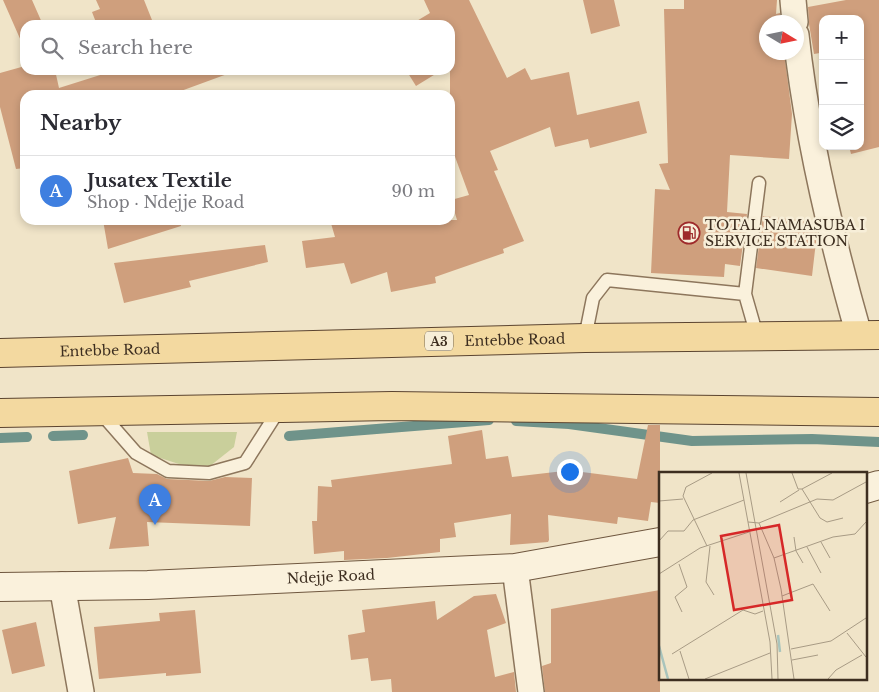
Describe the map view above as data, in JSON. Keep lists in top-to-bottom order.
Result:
{
  "streets": {
    "main road": ["Entebbe Road", "A3"],
    "street": ["Ndejje Road"]
  },
  "places": {
    "fuel station": ["TOTAL NAMASUBA I SERVICE STATION"]
  },
  "north": "right",
  "page": {
    "map_buttons": ["+", "−"],
    "search": "Search here",
    "heading": "Nearby",
    "list": [
      {
        "mark": "A",
        "name": "Jusatex Textile",
        "note": "Shop · Ndejje Road",
        "value": "90 m"
      }
    ],
    "pins": "A"
  }
}
